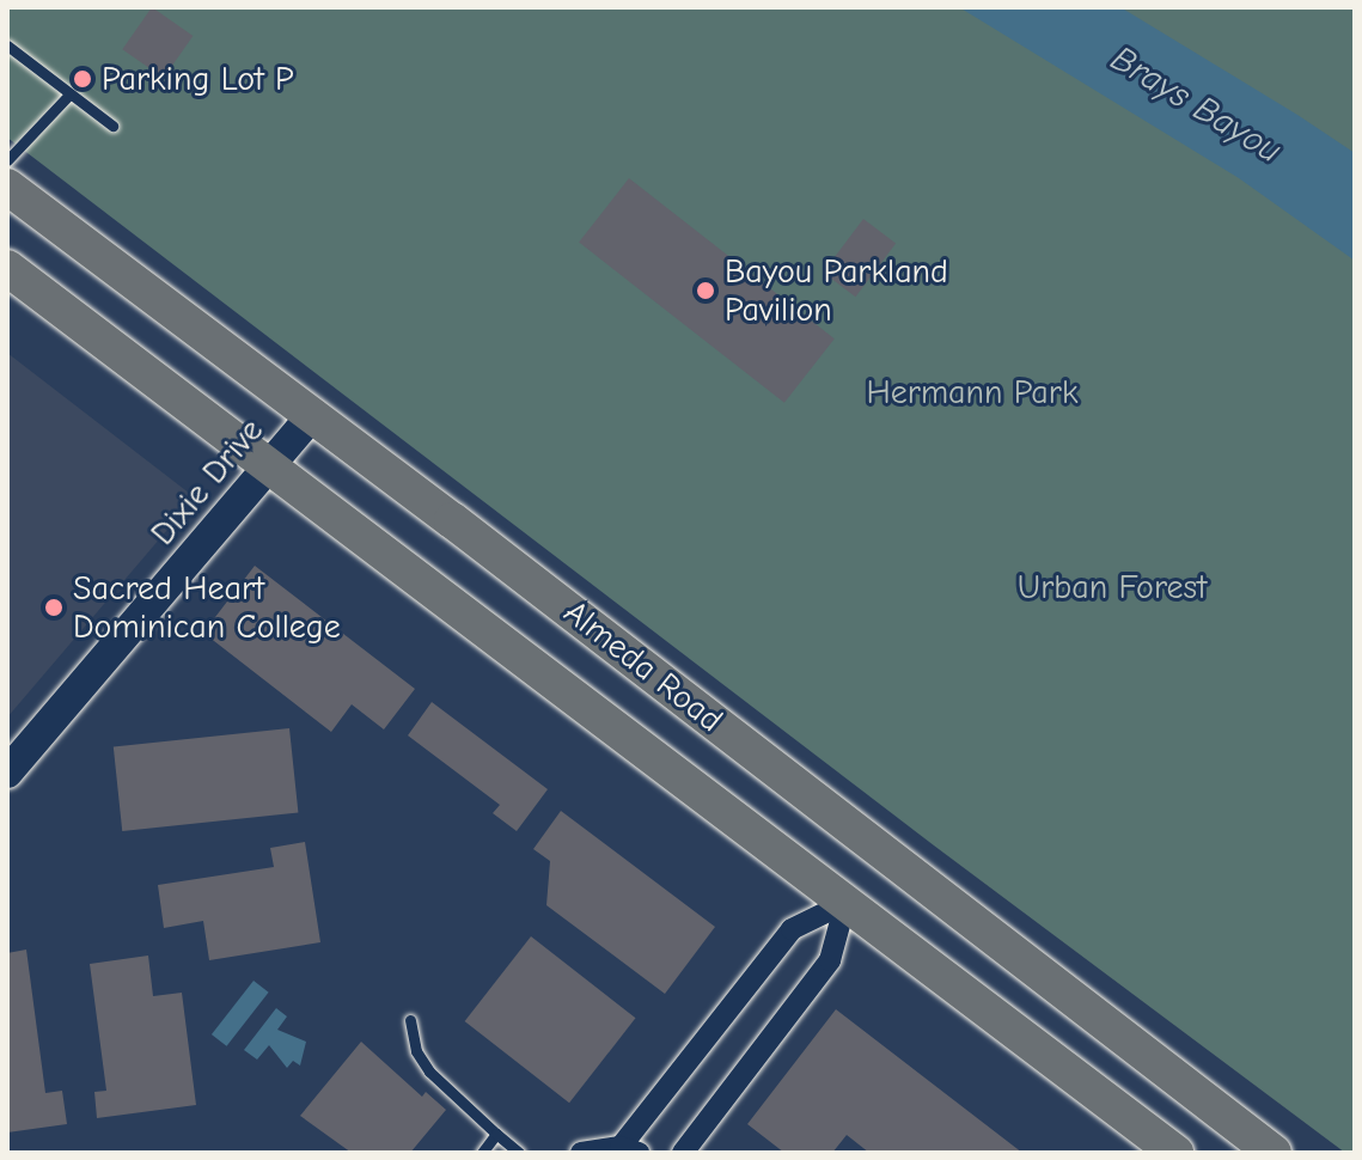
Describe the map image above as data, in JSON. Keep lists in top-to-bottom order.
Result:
{
  "streets": {
    "main road": ["Almeda Road"],
    "street": ["Dixie Drive"]
  },
  "crossings": [
    ["Dixie Drive", "Almeda Road"]
  ],
  "water": ["Brays Bayou"],
  "parks": ["Hermann Park", "Urban Forest"],
  "places": ["Parking Lot P", "Bayou Parkland Pavilion", "Sacred Heart Dominican College"]
}
